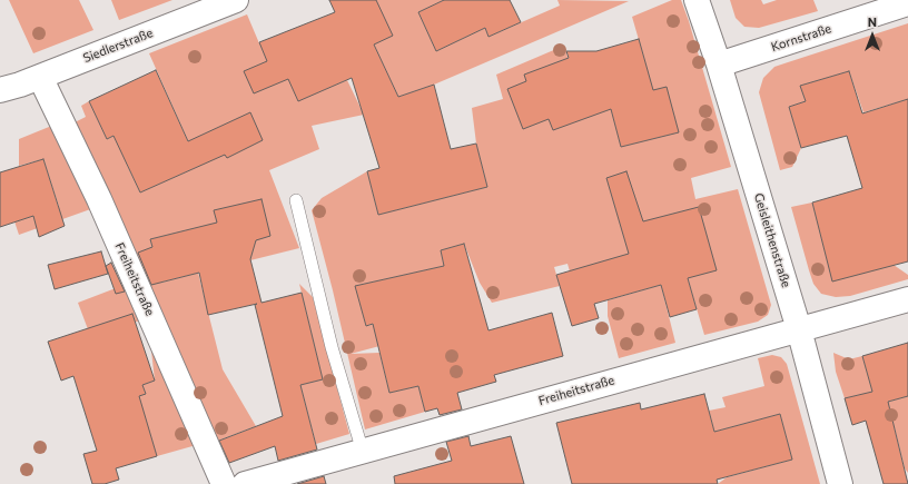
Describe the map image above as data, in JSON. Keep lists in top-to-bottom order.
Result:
{
  "streets": {
    "street": [
      "Kornstraße",
      "Siedlerstraße",
      "Geisleithenstraße",
      "Freiheitstraße"
    ]
  },
  "crossings": [
    ["Kornstraße", "Geisleithenstraße"],
    ["Siedlerstraße", "Freiheitstraße"],
    ["Geisleithenstraße", "Freiheitstraße"]
  ],
  "north": "top"
}
